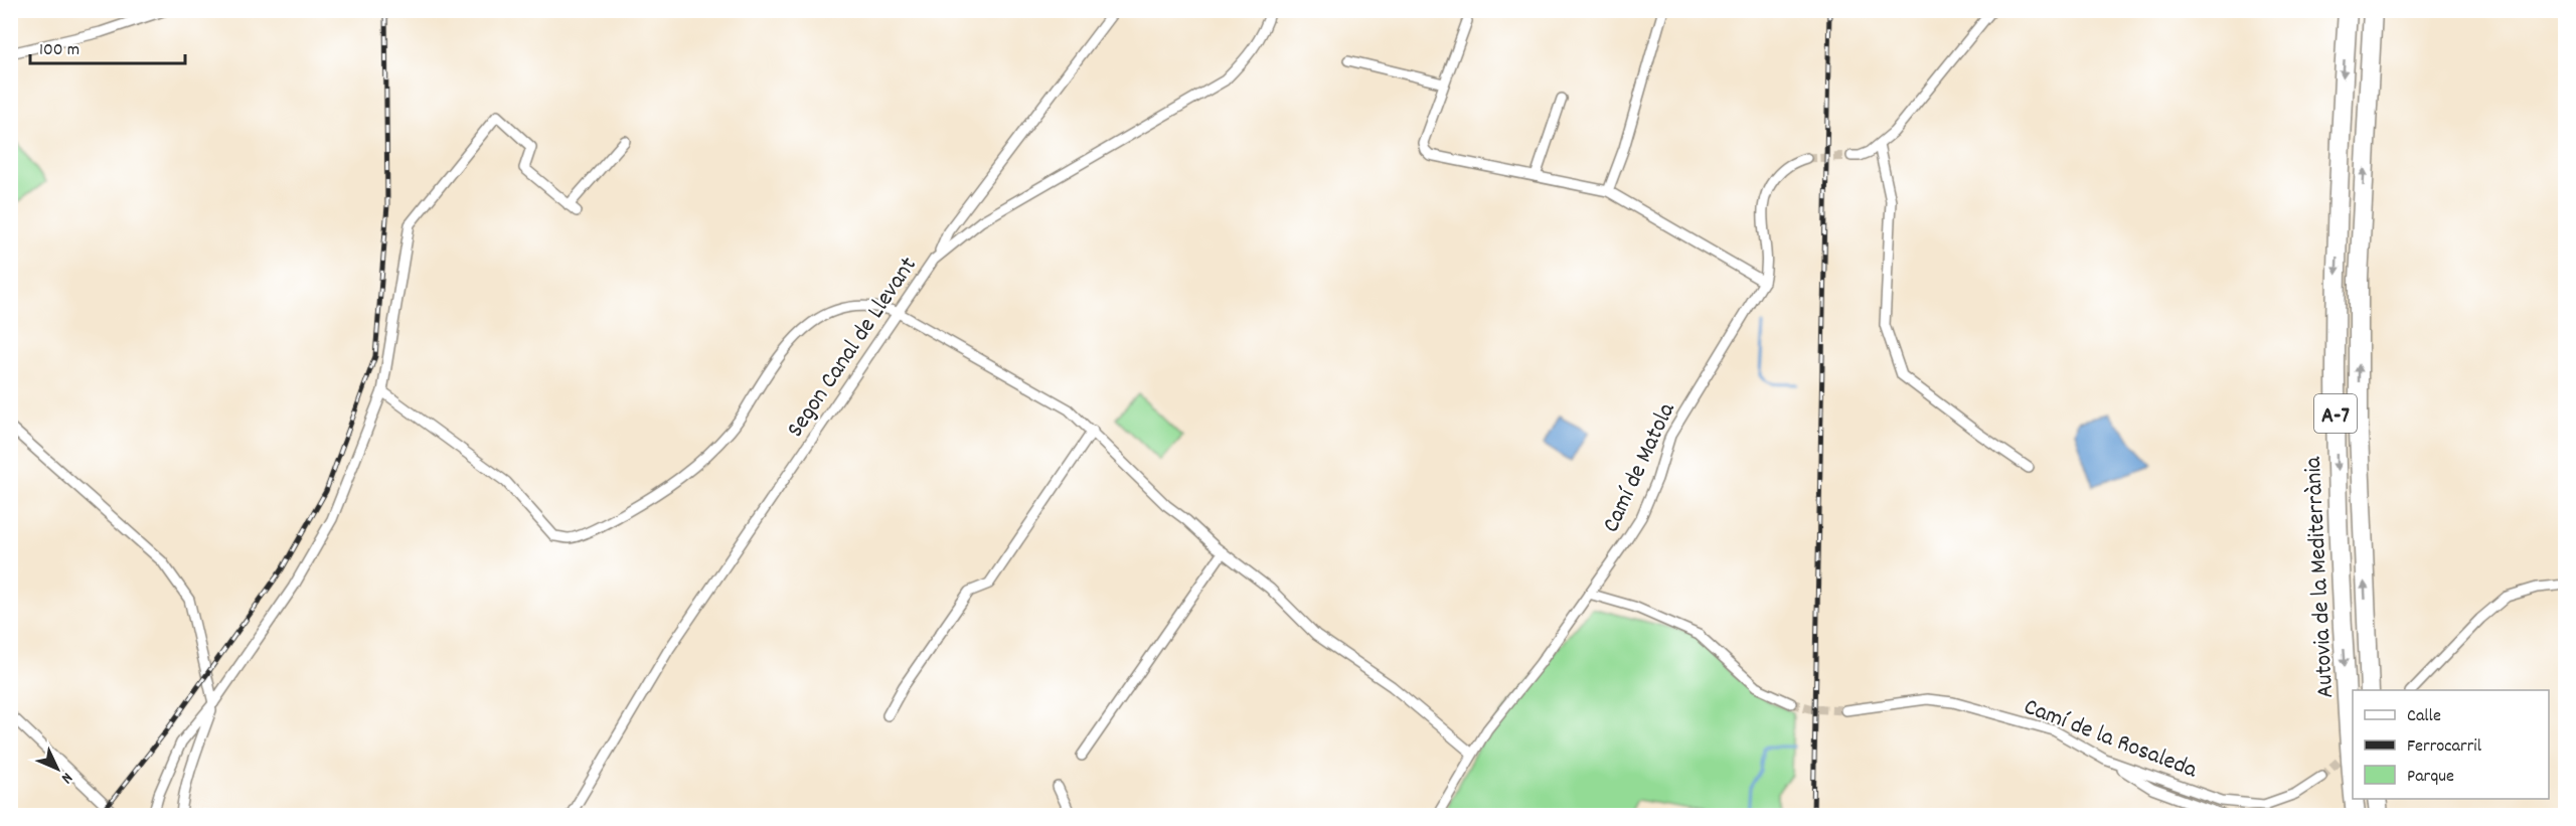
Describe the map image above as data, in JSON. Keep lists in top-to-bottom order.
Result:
{
  "streets": {
    "highway": ["A-7", "Autovia de la Mediterrània"],
    "street": ["Segon Canal de Llevant", "Camí de Matola", "Camí de la Rosaleda"]
  },
  "legend": ["Calle", "Ferrocarril", "Parque"],
  "scale_bar": "100 m",
  "north": "bottom right"
}
